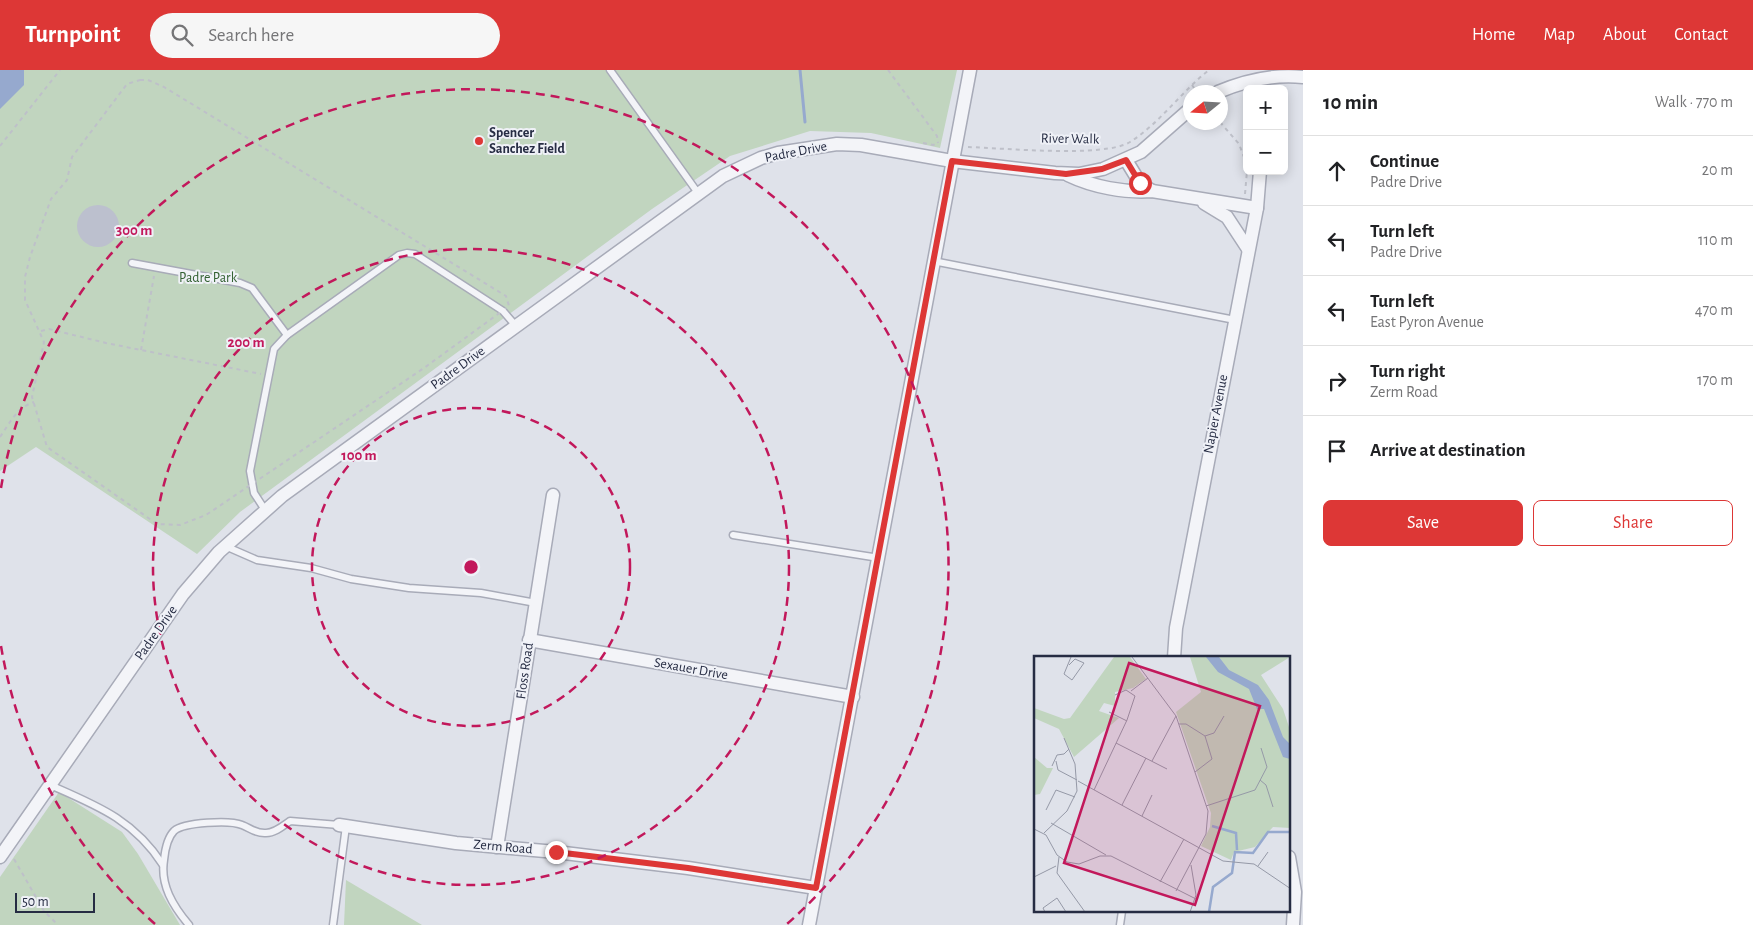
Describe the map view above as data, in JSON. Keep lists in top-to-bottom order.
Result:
{
  "streets": {
    "street": [
      "Padre Drive",
      "Napier Avenue",
      "Sexauer Drive",
      "Floss Road",
      "Zerm Road"
    ],
    "path": ["River Walk"]
  },
  "crossings": [
    ["Padre Drive", "Napier Avenue"],
    ["Sexauer Drive", "Floss Road"],
    ["Floss Road", "Zerm Road"]
  ],
  "parks": ["Padre Park"],
  "places": ["Spencer Sanchez Field"],
  "scale_bar": "50 m",
  "north": "left",
  "page": {
    "header": "Turnpoint",
    "search": "Search here",
    "nav": [
      "Home",
      "Map",
      "About",
      "Contact"
    ],
    "heading": ["10 min", "Walk · 770 m"],
    "map_buttons": ["+", "−"],
    "list": [
      ["Continue", "Padre Drive", "20 m"],
      ["Turn left", "Padre Drive", "110 m"],
      ["Turn left", "East Pyron Avenue", "470 m"],
      ["Turn right", "Zerm Road", "170 m"],
      "Arrive at destination"
    ],
    "buttons": ["Save", "Share"],
    "scale": "50 m"
  },
  "rings": ["300 m", "200 m", "100 m"]
}
